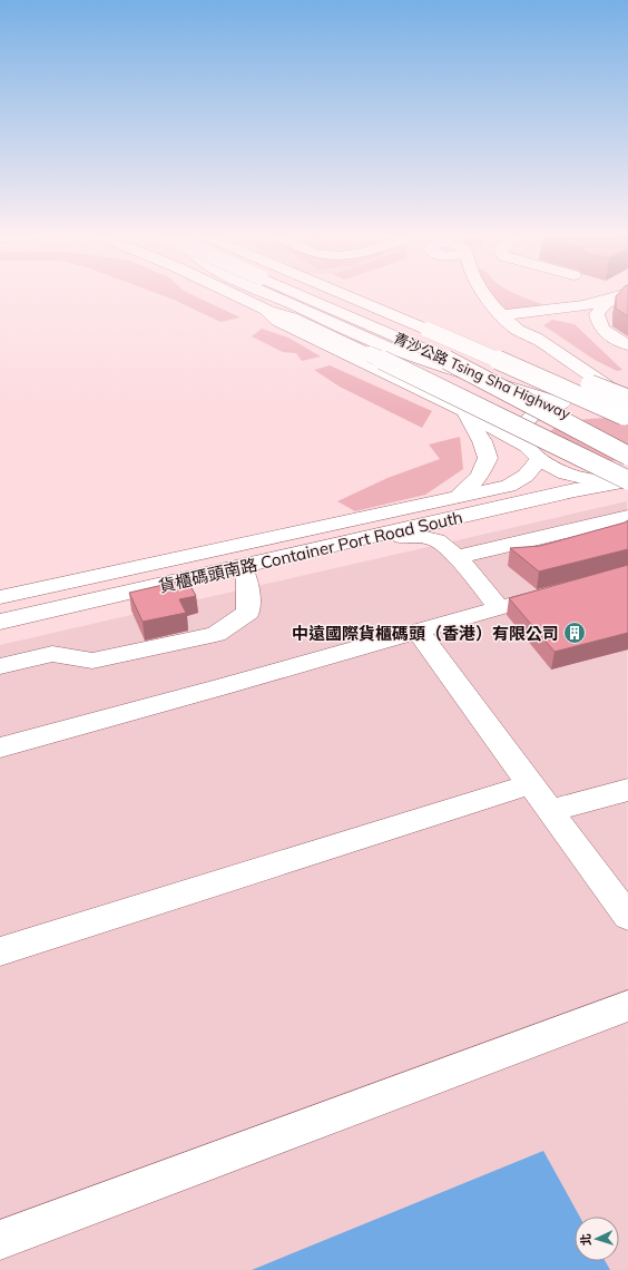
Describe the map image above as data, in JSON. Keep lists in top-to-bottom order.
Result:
{
  "streets": {
    "main road": ["青沙公路 Tsing Sha Highway", "貨櫃碼頭南路 Container Port Road South"]
  },
  "places": {
    "building": ["中遠國際貨櫃碼頭（香港）有限公司"]
  },
  "north": "left"
}
